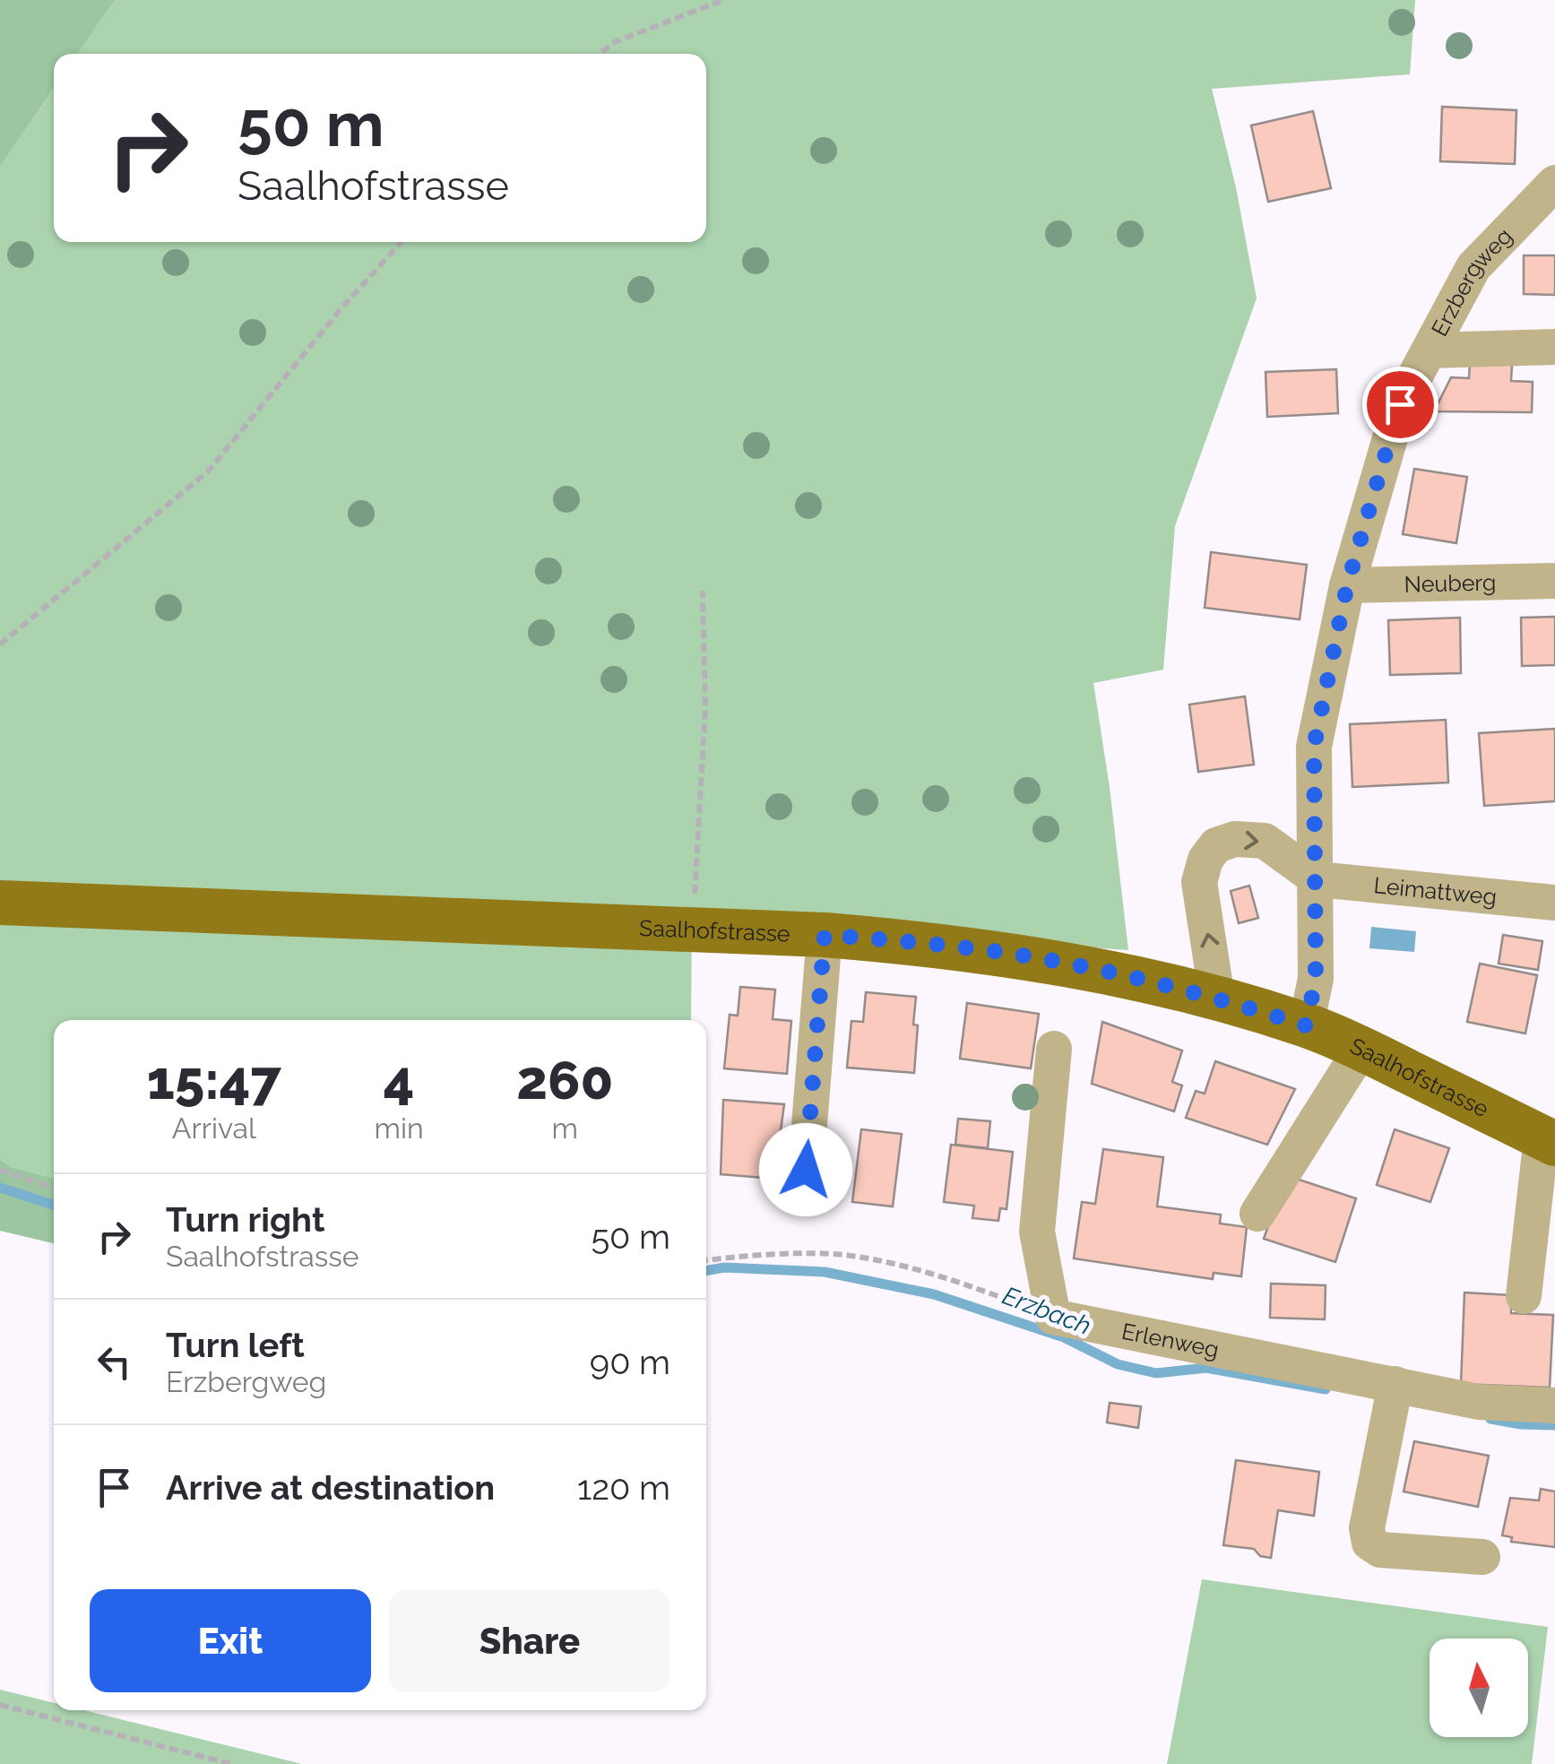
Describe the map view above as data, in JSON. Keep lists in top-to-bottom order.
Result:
{
  "streets": {
    "main road": ["Saalhofstrasse"],
    "street": [
      "Erzbergweg",
      "Neuberg",
      "Leimattweg",
      "Erlenweg"
    ]
  },
  "crossings": [
    ["Erzbergweg", "Neuberg"],
    ["Erzbergweg", "Leimattweg"],
    ["Erzbergweg", "Saalhofstrasse"]
  ],
  "water": ["Erzbach"],
  "north": "top",
  "page": {
    "turn": ["50 m", "Saalhofstrasse"],
    "eta": [
      "15:47",
      "Arrival",
      "4",
      "min",
      "260",
      "m"
    ],
    "list": [
      {
        "name": "Turn right",
        "note": "Saalhofstrasse",
        "value": "50 m"
      },
      {
        "name": "Turn left",
        "note": "Erzbergweg",
        "value": "90 m"
      },
      {
        "name": "Arrive at destination",
        "value": "120 m"
      }
    ],
    "buttons": ["Exit", "Share"]
  }
}
